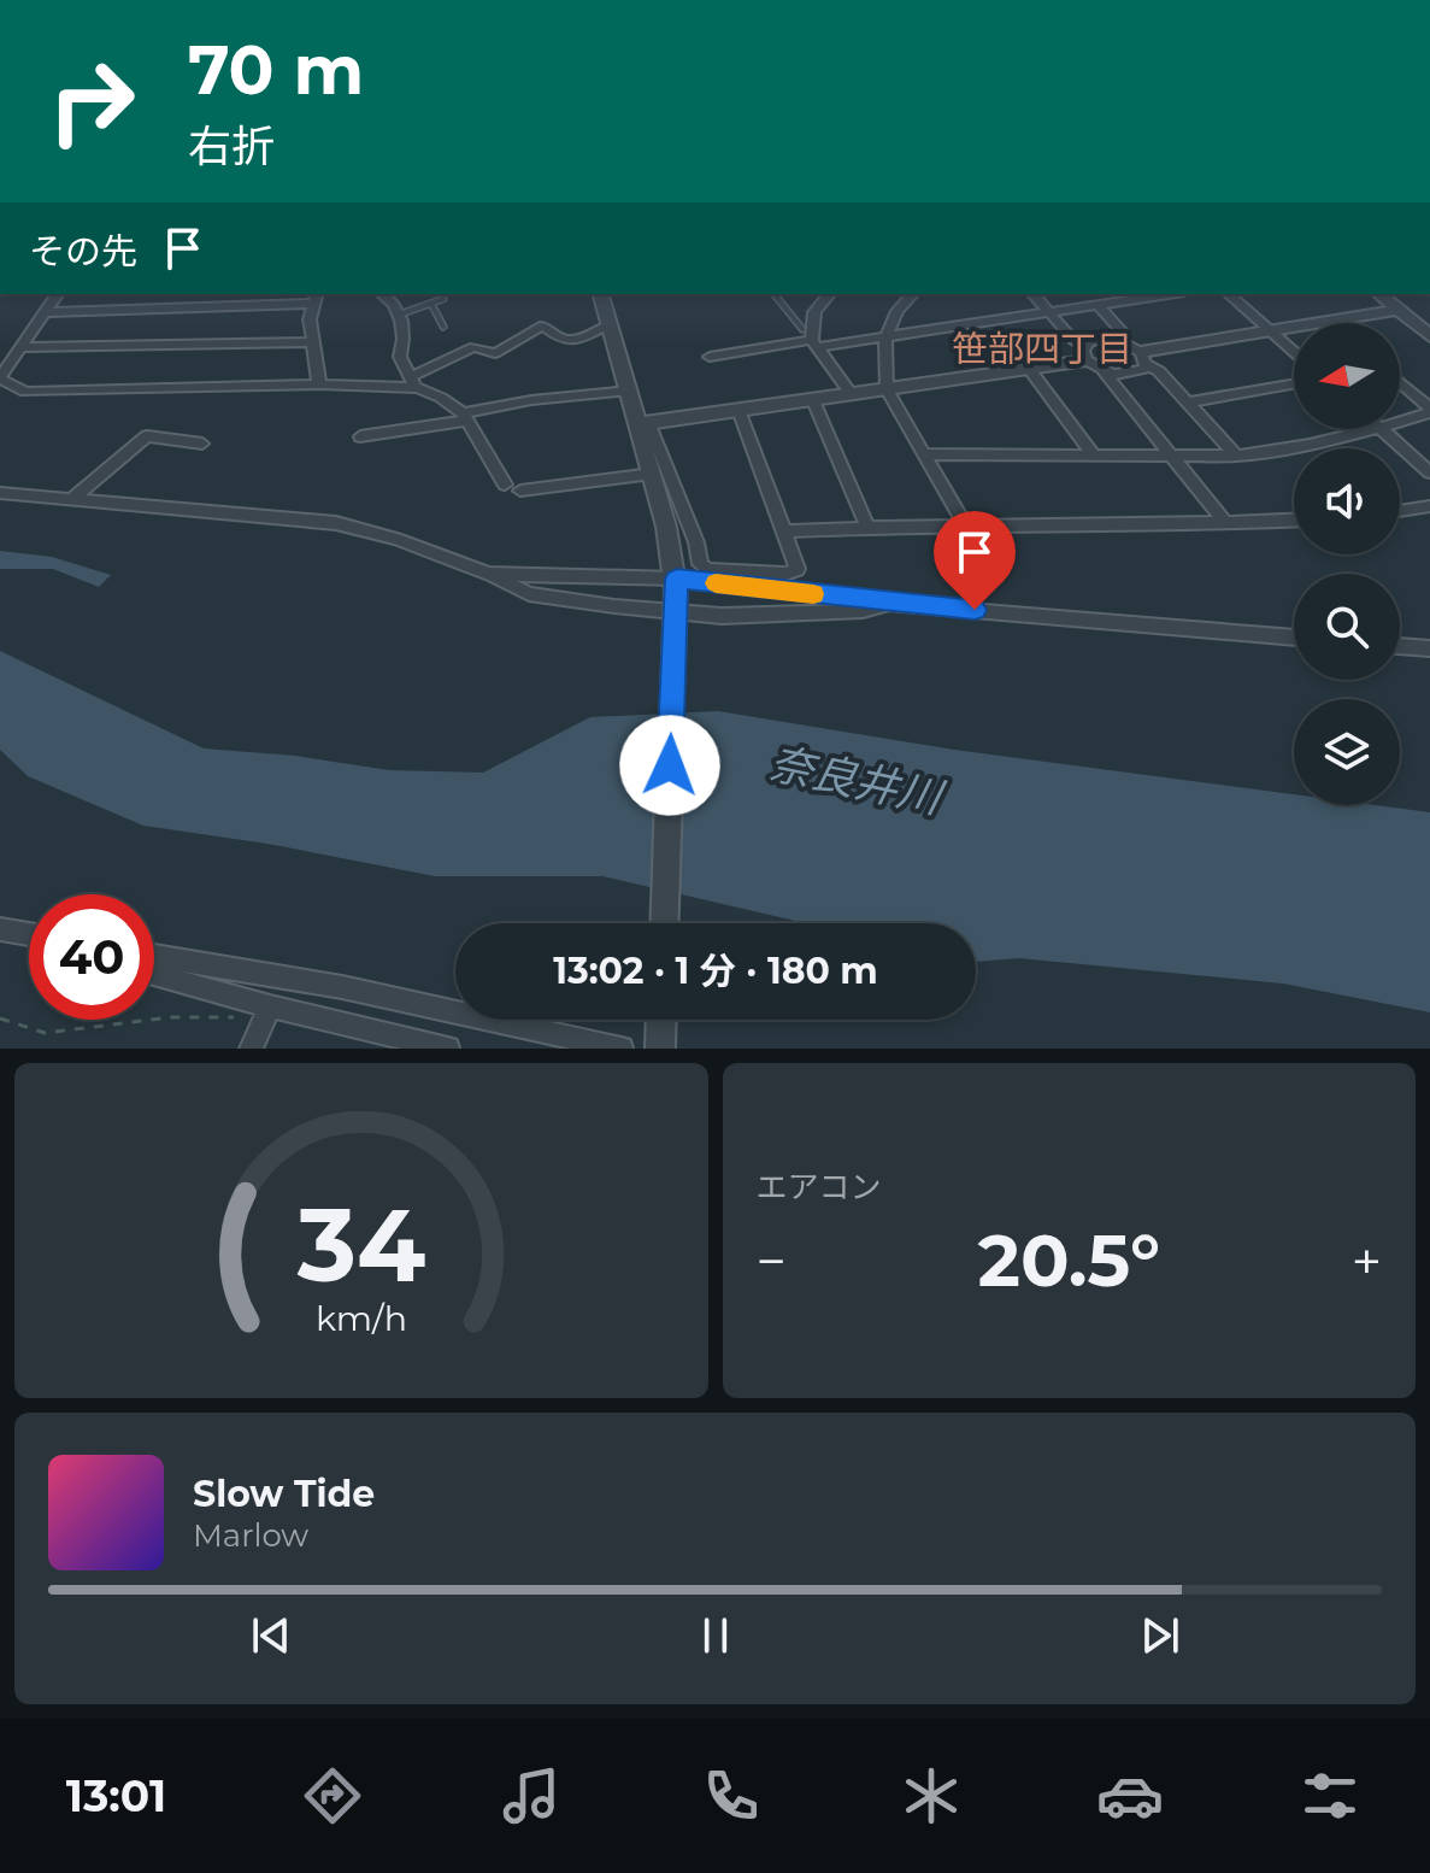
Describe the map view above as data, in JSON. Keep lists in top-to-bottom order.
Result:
{
  "districts": ["笹部四丁目"],
  "water": ["奈良井川"],
  "north": "left",
  "page": {
    "turn": ["70 m", "右折"],
    "then": "その先",
    "limit": "40",
    "trip": "13:02 · 1 分 · 180 m",
    "tile": "エアコン",
    "heat": ["−", "20.5°", "+"],
    "song": ["Slow Tide", "Marlow"],
    "tabs": "13:01",
    "gauge": ["34", "km/h"]
  }
}
